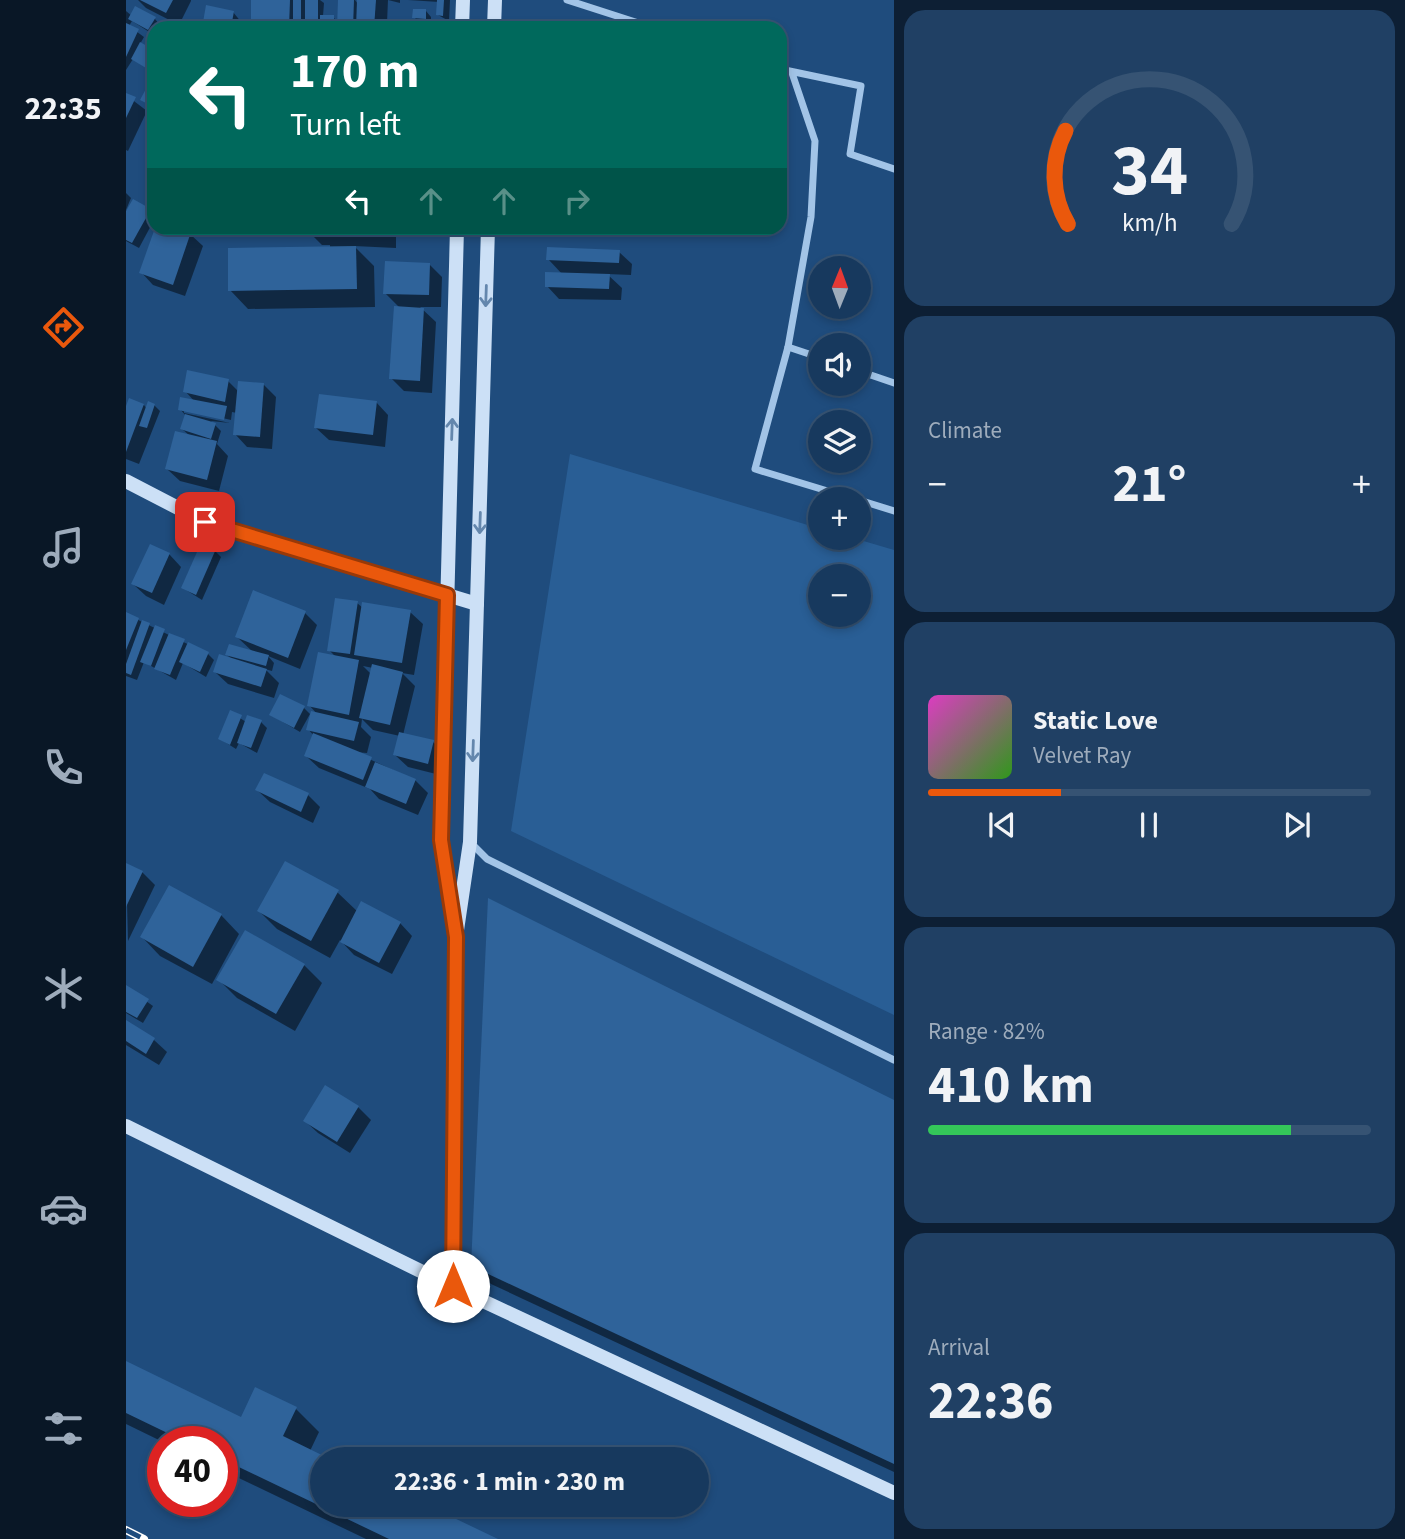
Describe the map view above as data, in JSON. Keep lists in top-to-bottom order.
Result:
{
  "north": "top",
  "page": {
    "tabs": "22:35",
    "turn": ["170 m", "Turn left"],
    "map_buttons": ["+", "−"],
    "tile": [
      "Climate",
      ["Range · 82%", "410 km"],
      ["Arrival", "22:36"]
    ],
    "heat": ["−", "21°", "+"],
    "song": ["Static Love", "Velvet Ray"],
    "limit": "40",
    "trip": "22:36 · 1 min · 230 m",
    "gauge": ["34", "km/h"]
  }
}
